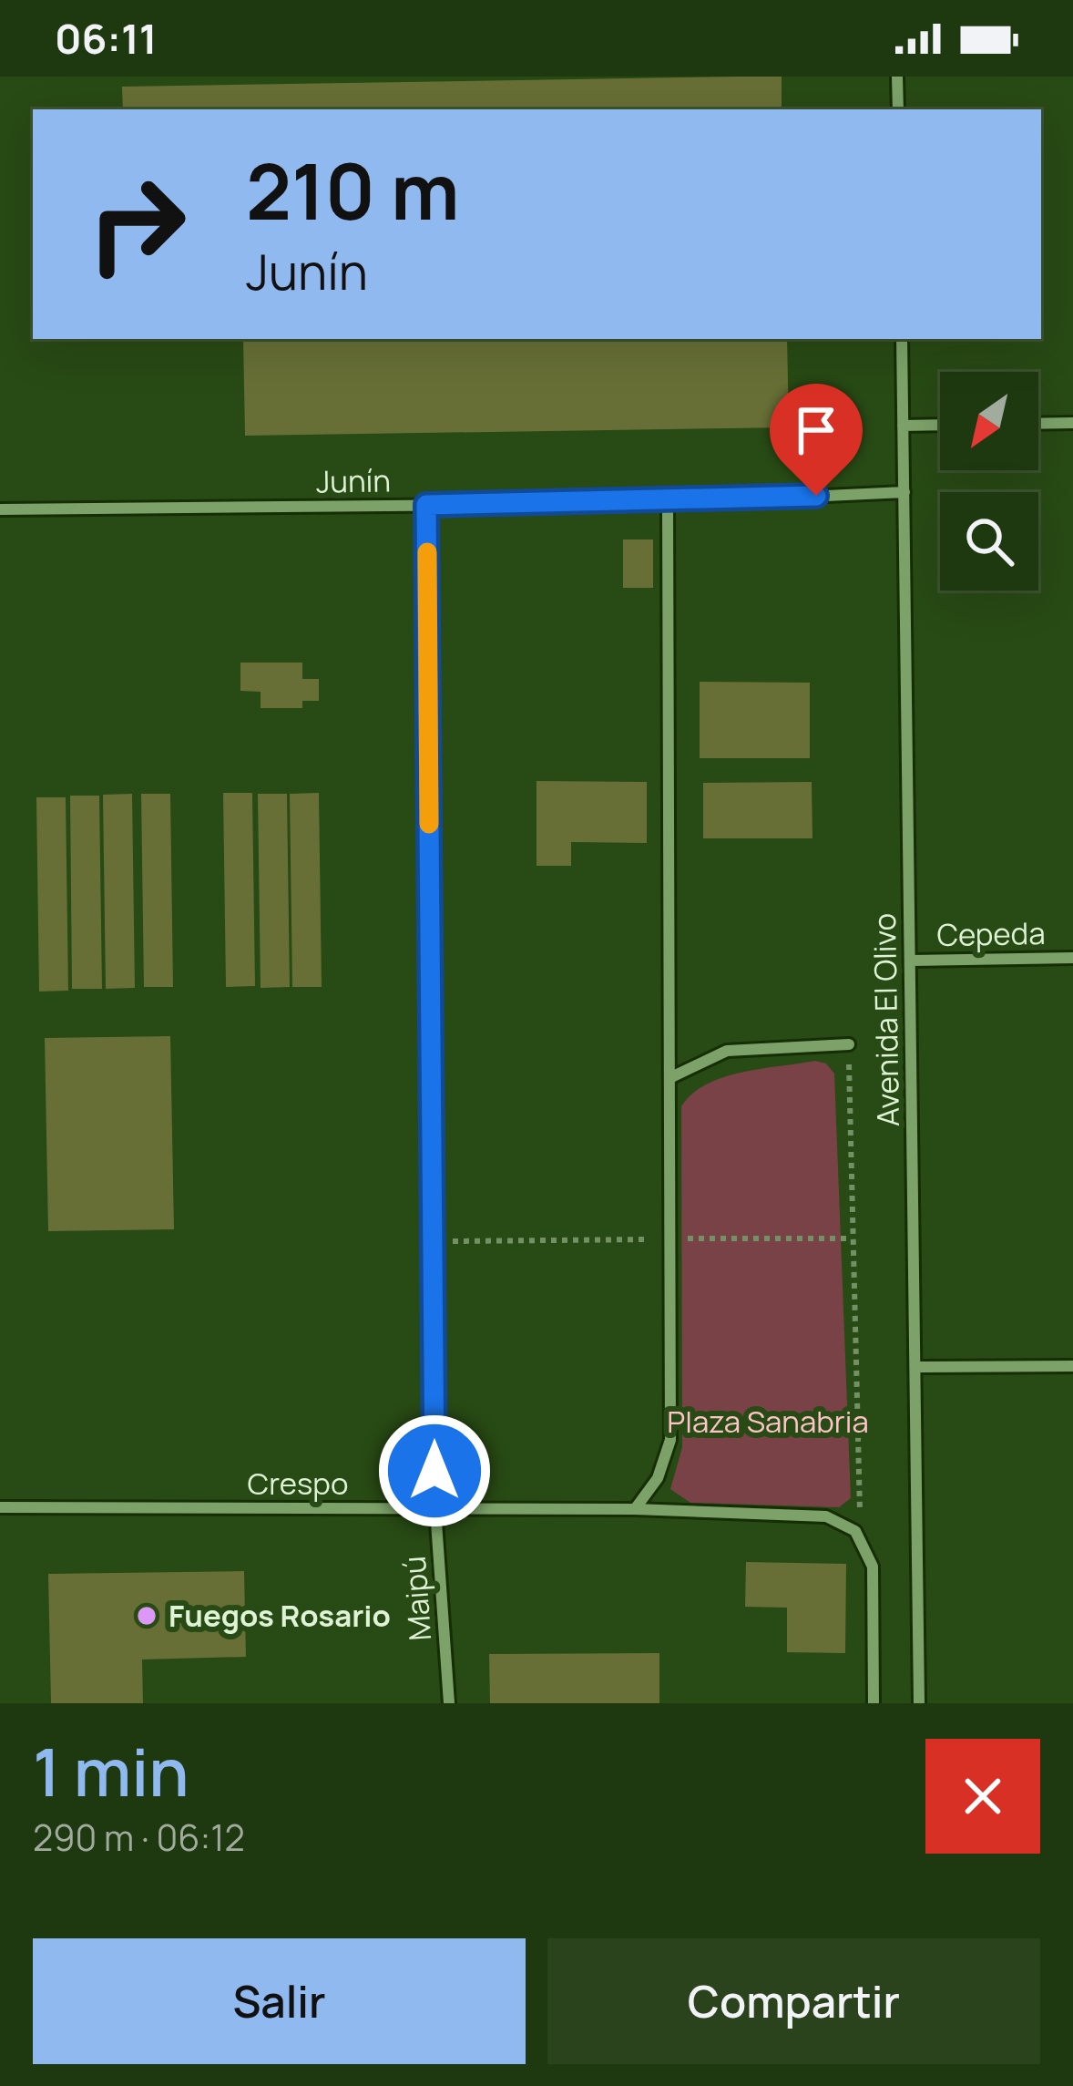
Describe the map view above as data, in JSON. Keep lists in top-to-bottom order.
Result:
{
  "streets": {
    "street": [
      "Junín",
      "Cepeda",
      "Avenida El Olivo",
      "Crespo",
      "Maipú"
    ]
  },
  "crossings": [
    ["Junín", "Avenida El Olivo"],
    ["Junín", "Maipú"],
    ["Cepeda", "Avenida El Olivo"],
    ["Crespo", "Maipú"]
  ],
  "parks": ["Plaza Sanabria"],
  "places": ["Fuegos Rosario"],
  "north": "bottom left",
  "page": {
    "status": "06:11",
    "turn": ["210 m", "Junín"],
    "heading": ["1 min", "290 m · 06:12"],
    "buttons": ["Salir", "Compartir"]
  }
}
